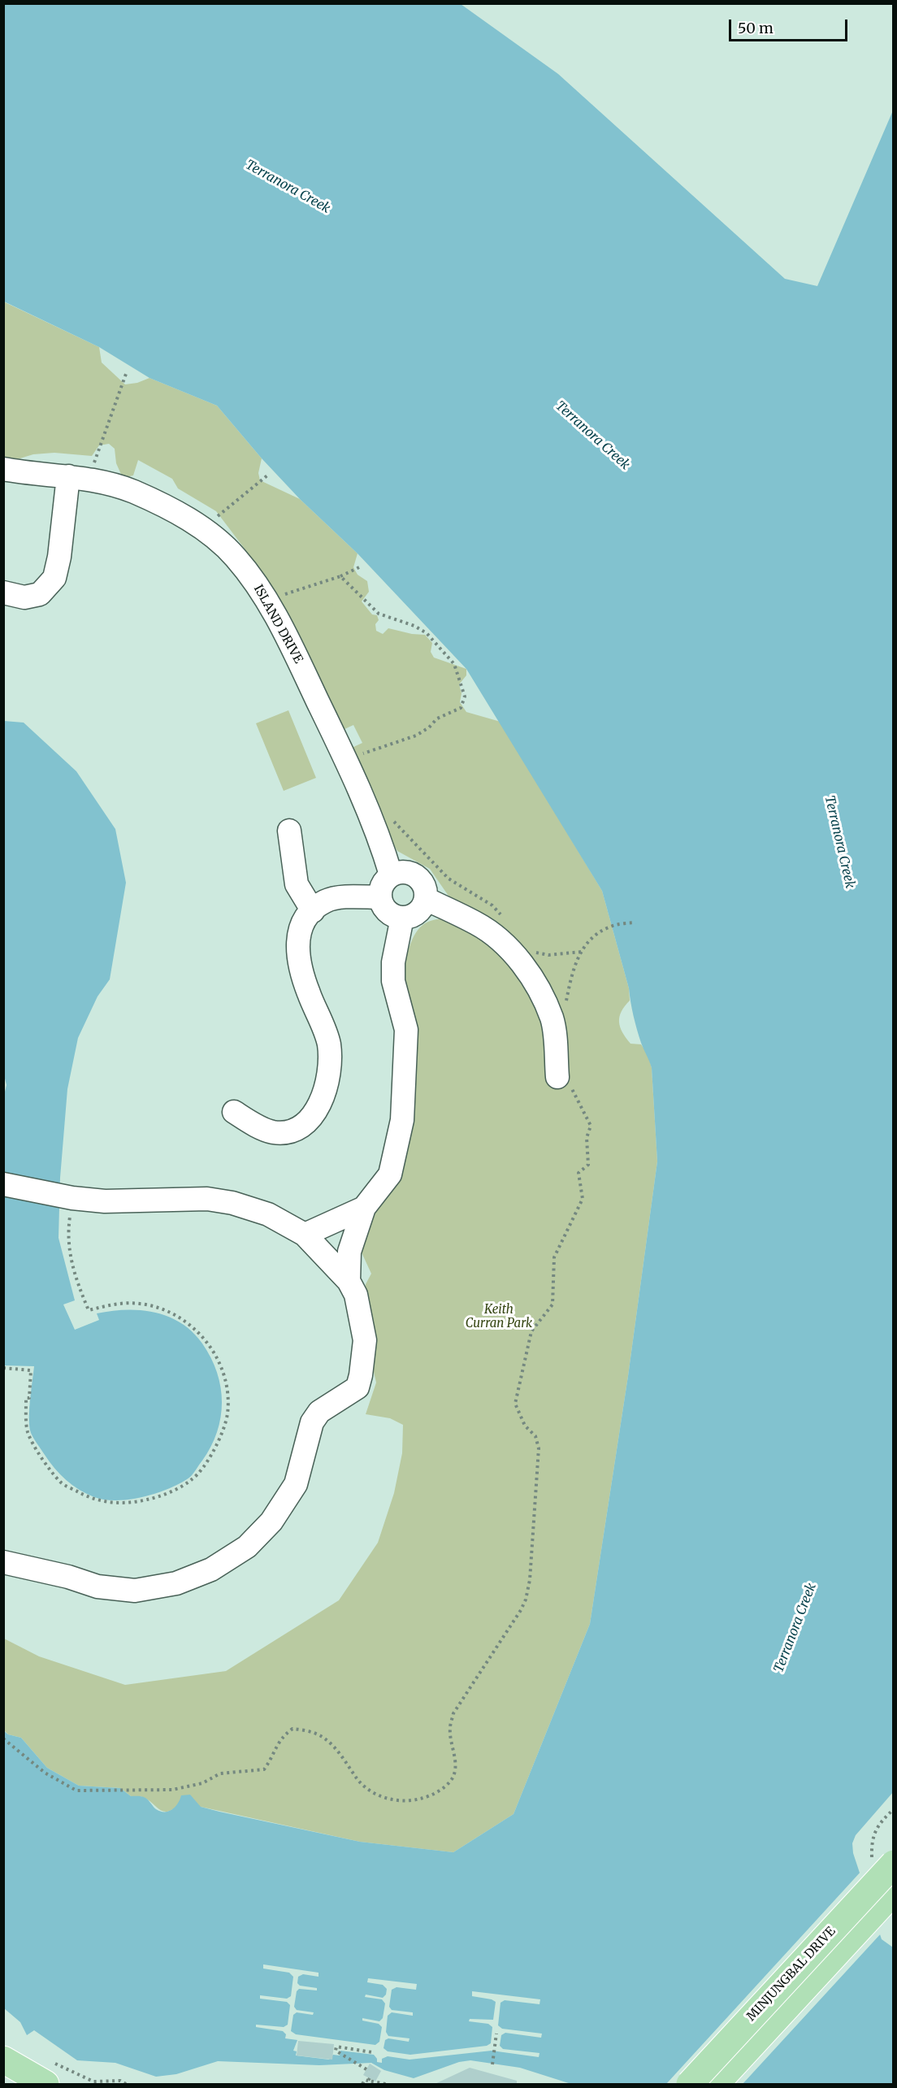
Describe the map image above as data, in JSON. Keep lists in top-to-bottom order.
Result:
{
  "streets": {
    "main road": ["MINJUNGBAL DRIVE"],
    "street": ["ISLAND DRIVE"]
  },
  "water": ["Terranora Creek"],
  "parks": ["Keith Curran Park"],
  "scale_bar": "50 m"
}
